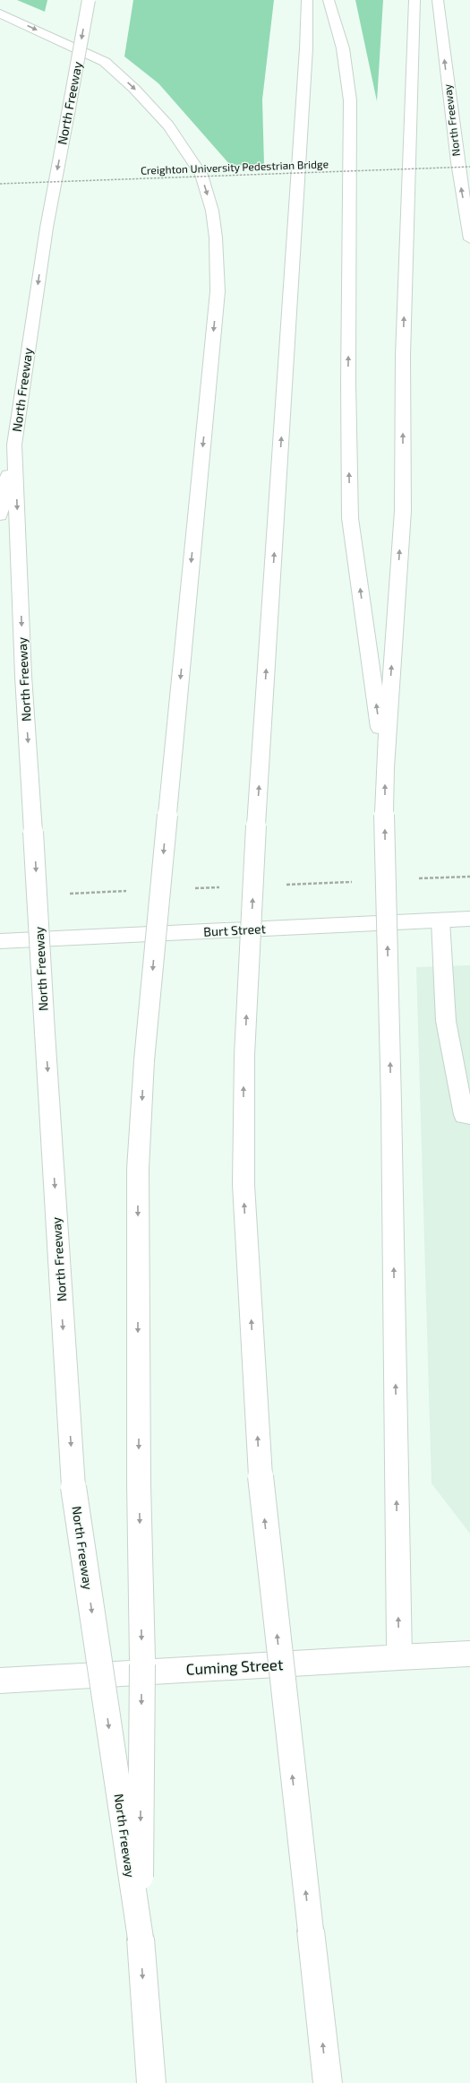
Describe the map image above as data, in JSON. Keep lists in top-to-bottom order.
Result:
{
  "streets": {
    "main road": ["North Freeway", "Burt Street", "Cuming Street"],
    "path": ["Creighton University Pedestrian Bridge"]
  }
}
